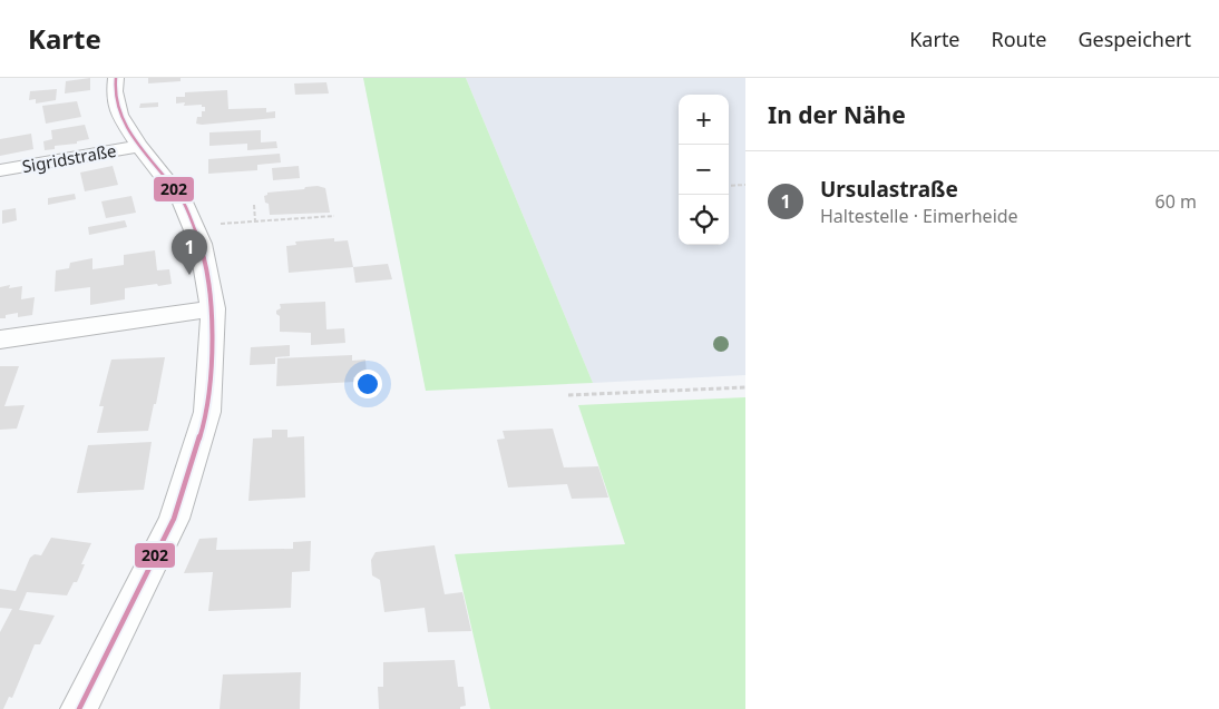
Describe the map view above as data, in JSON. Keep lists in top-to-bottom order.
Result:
{
  "streets": {
    "street": ["Sigridstraße"]
  },
  "lines": ["transit line 202"],
  "page": {
    "header": "Karte",
    "nav": ["Karte", "Route", "Gespeichert"],
    "heading": "In der Nähe",
    "map_buttons": ["+", "−"],
    "list": [
      {
        "mark": "1",
        "name": "Ursulastraße",
        "note": "Haltestelle · Eimerheide",
        "value": "60 m"
      }
    ],
    "pins": "1"
  }
}
